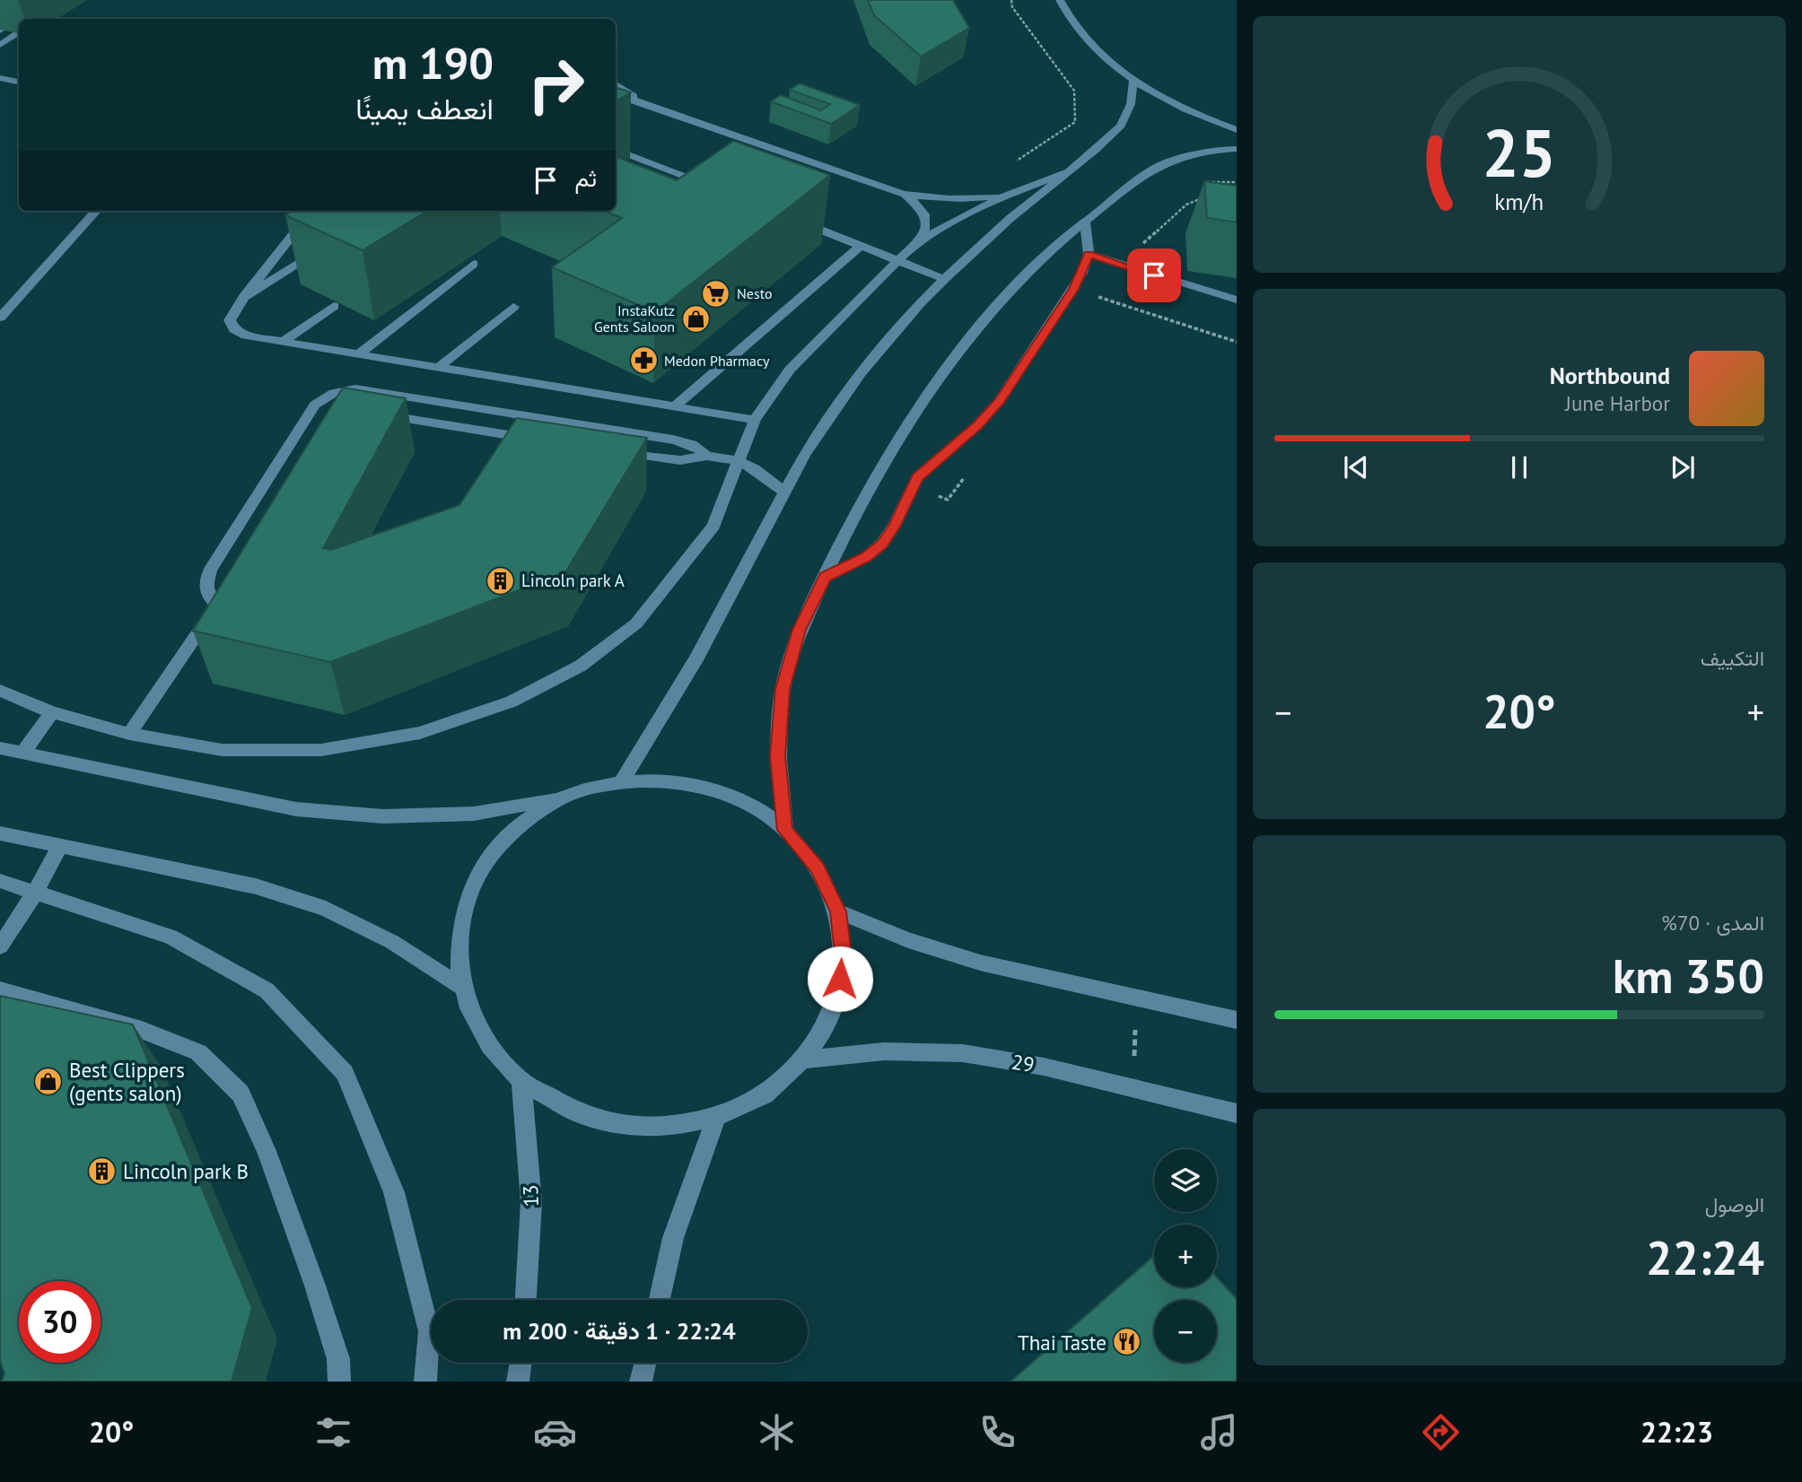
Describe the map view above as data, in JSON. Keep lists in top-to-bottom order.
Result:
{
  "streets": {
    "street": ["29", "13"]
  },
  "places": {
    "supermarket": ["Nesto"],
    "shop": ["InstaKutz Gents Saloon", "Best Clippers (gents salon)"],
    "pharmacy": ["Medon Pharmacy"],
    "building": ["Lincoln park A", "Lincoln park B"],
    "restaurant": ["Thai Taste"]
  },
  "page": {
    "turn": ["190 m", "انعطف يمينًا"],
    "then": "ثم",
    "song": ["Northbound", "June Harbor"],
    "tile": [
      "التكييف",
      ["المدى · 70%", "350 km"],
      ["الوصول", "22:24"]
    ],
    "heat": ["−", "20°", "+"],
    "map_buttons": ["+", "−"],
    "limit": "30",
    "trip": "22:24 · 1 دقيقة · 200 m",
    "tabs": ["22:23", "20°"],
    "gauge": ["25", "km/h"]
  }
}
